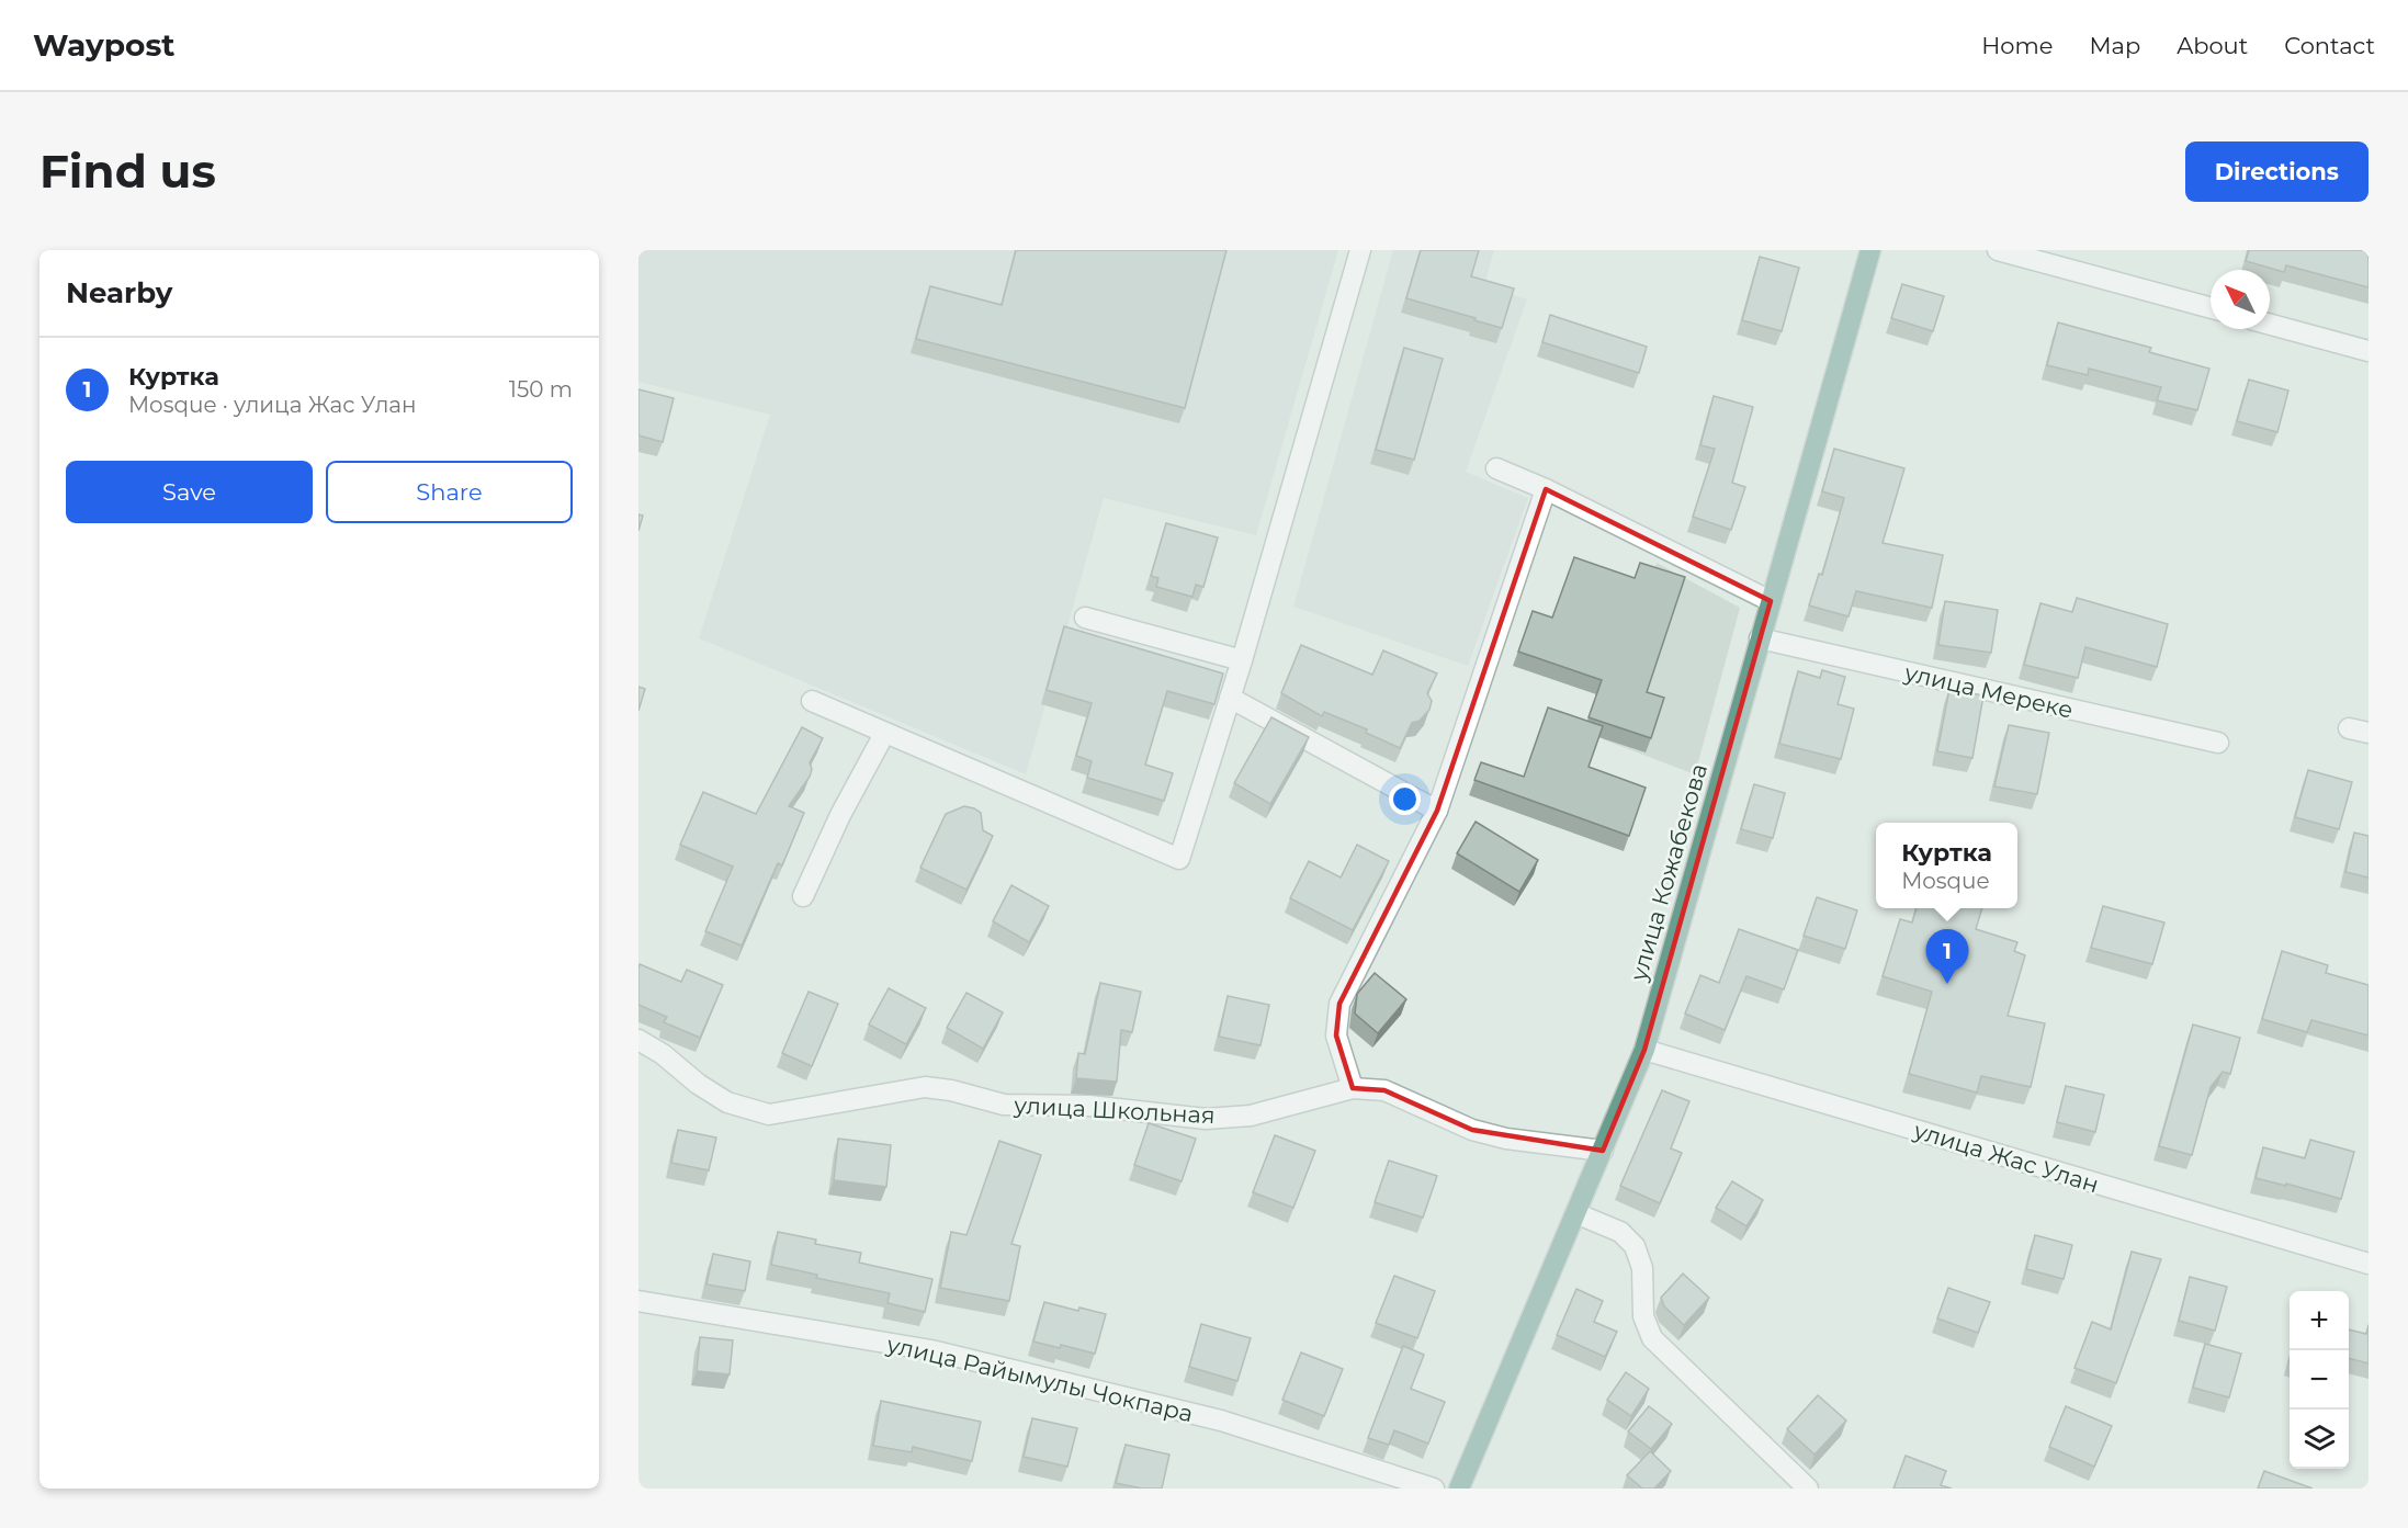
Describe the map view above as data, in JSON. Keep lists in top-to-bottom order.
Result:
{
  "streets": {
    "main road": ["улица Кожабекова"],
    "street": [
      "улица Мереке",
      "улица Школьная",
      "улица Жас Улан",
      "улица Райымулы Чокпара"
    ]
  },
  "crossings": [
    ["улица Мереке", "улица Кожабекова"],
    ["улица Кожабекова", "улица Школьная"],
    ["улица Кожабекова", "улица Жас Улан"]
  ],
  "north": "top left",
  "page": {
    "header": "Waypost",
    "nav": [
      "Home",
      "Map",
      "About",
      "Contact"
    ],
    "buttons": [
      "Directions",
      ["Save", "Share"]
    ],
    "title": "Find us",
    "heading": "Nearby",
    "list": [
      {
        "mark": "1",
        "name": "Куртка",
        "note": "Mosque · улица Жас Улан",
        "value": "150 m"
      }
    ],
    "popup": ["Куртка", "Mosque"],
    "pins": "1",
    "map_buttons": ["+", "−"]
  }
}
